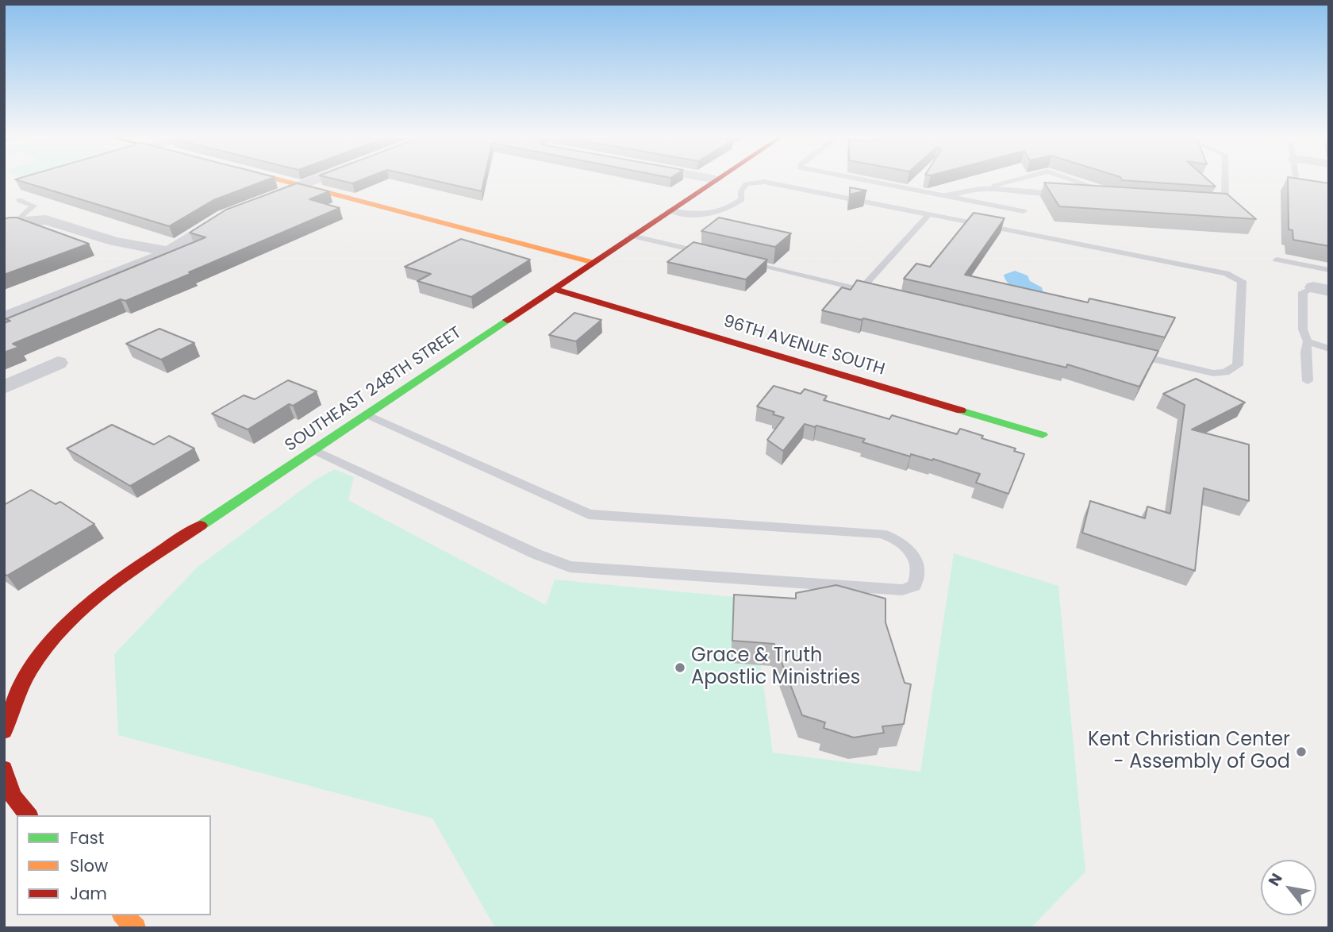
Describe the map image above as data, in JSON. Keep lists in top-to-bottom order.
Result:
{
  "streets": {
    "street": ["96TH AVENUE SOUTH", "SOUTHEAST 248TH STREET"]
  },
  "crossings": [
    ["96TH AVENUE SOUTH", "SOUTHEAST 248TH STREET"]
  ],
  "places": ["Grace & Truth Apostlic Ministries", "Kent Christian Center - Assembly of God"],
  "legend": ["Fast", "Slow", "Jam"],
  "north": "top left"
}
